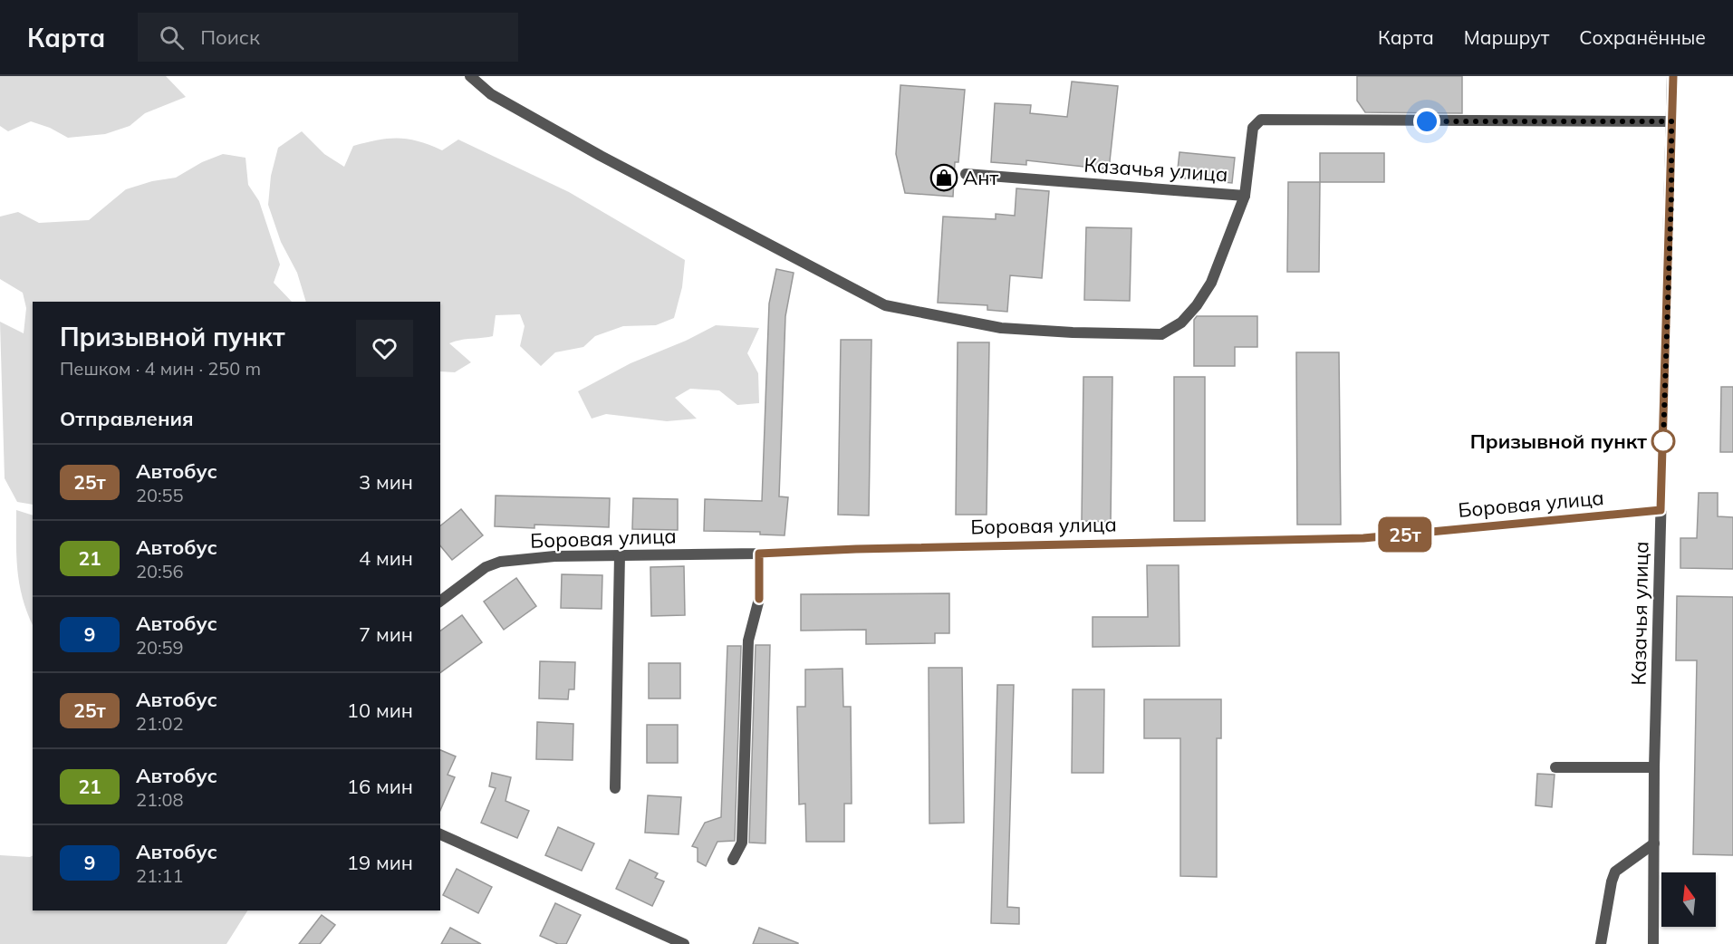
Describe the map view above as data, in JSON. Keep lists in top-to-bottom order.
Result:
{
  "streets": {
    "street": ["Казачья улица", "Боровая улица"]
  },
  "crossings": [
    ["Казачья улица", "Боровая улица"]
  ],
  "places": {
    "shop": ["Ант"],
    "other": ["Призывной пункт"]
  },
  "lines": ["bus line 25т"],
  "north": "top",
  "page": {
    "header": "Карта",
    "search": "Поиск",
    "nav": ["Карта", "Маршрут", "Сохранённые"],
    "on_map": "25т",
    "heading": [
      ["Призывной пункт", "Пешком · 4 мин · 250 m"],
      "Отправления"
    ],
    "list": [
      {
        "mark": "25т",
        "name": "Автобус",
        "note": "20:55",
        "value": "3 мин"
      },
      {
        "mark": "21",
        "name": "Автобус",
        "note": "20:56",
        "value": "4 мин"
      },
      {
        "mark": "9",
        "name": "Автобус",
        "note": "20:59",
        "value": "7 мин"
      },
      {
        "mark": "25т",
        "name": "Автобус",
        "note": "21:02",
        "value": "10 мин"
      },
      {
        "mark": "21",
        "name": "Автобус",
        "note": "21:08",
        "value": "16 мин"
      },
      {
        "mark": "9",
        "name": "Автобус",
        "note": "21:11",
        "value": "19 мин"
      }
    ]
  }
}
